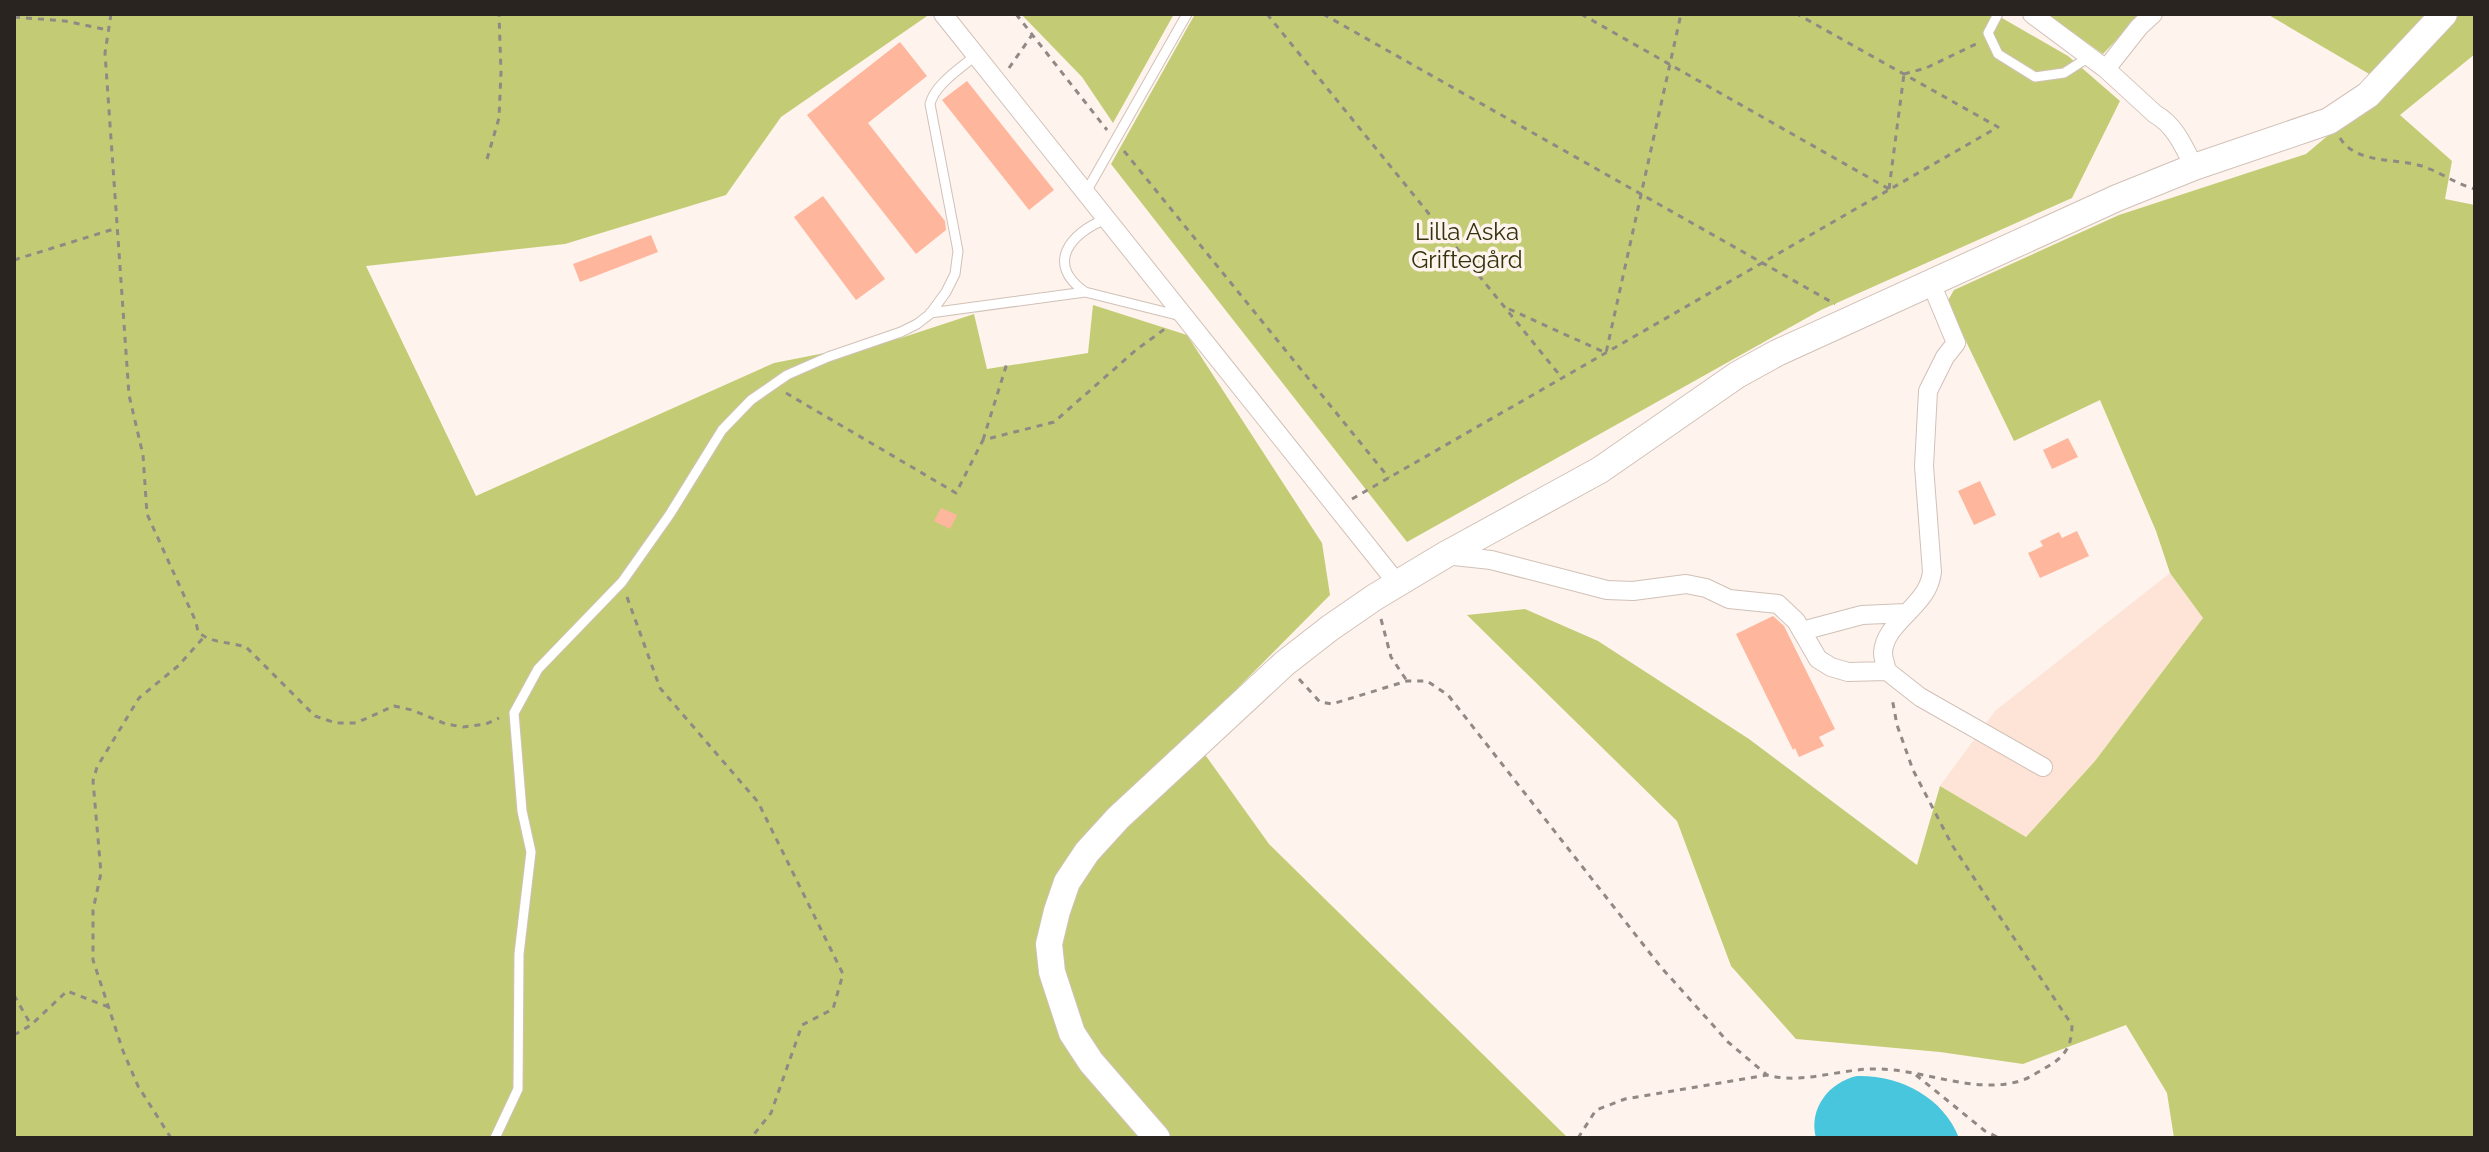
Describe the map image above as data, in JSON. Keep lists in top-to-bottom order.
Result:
{
  "parks": ["Lilla Aska Griftegård"]
}
